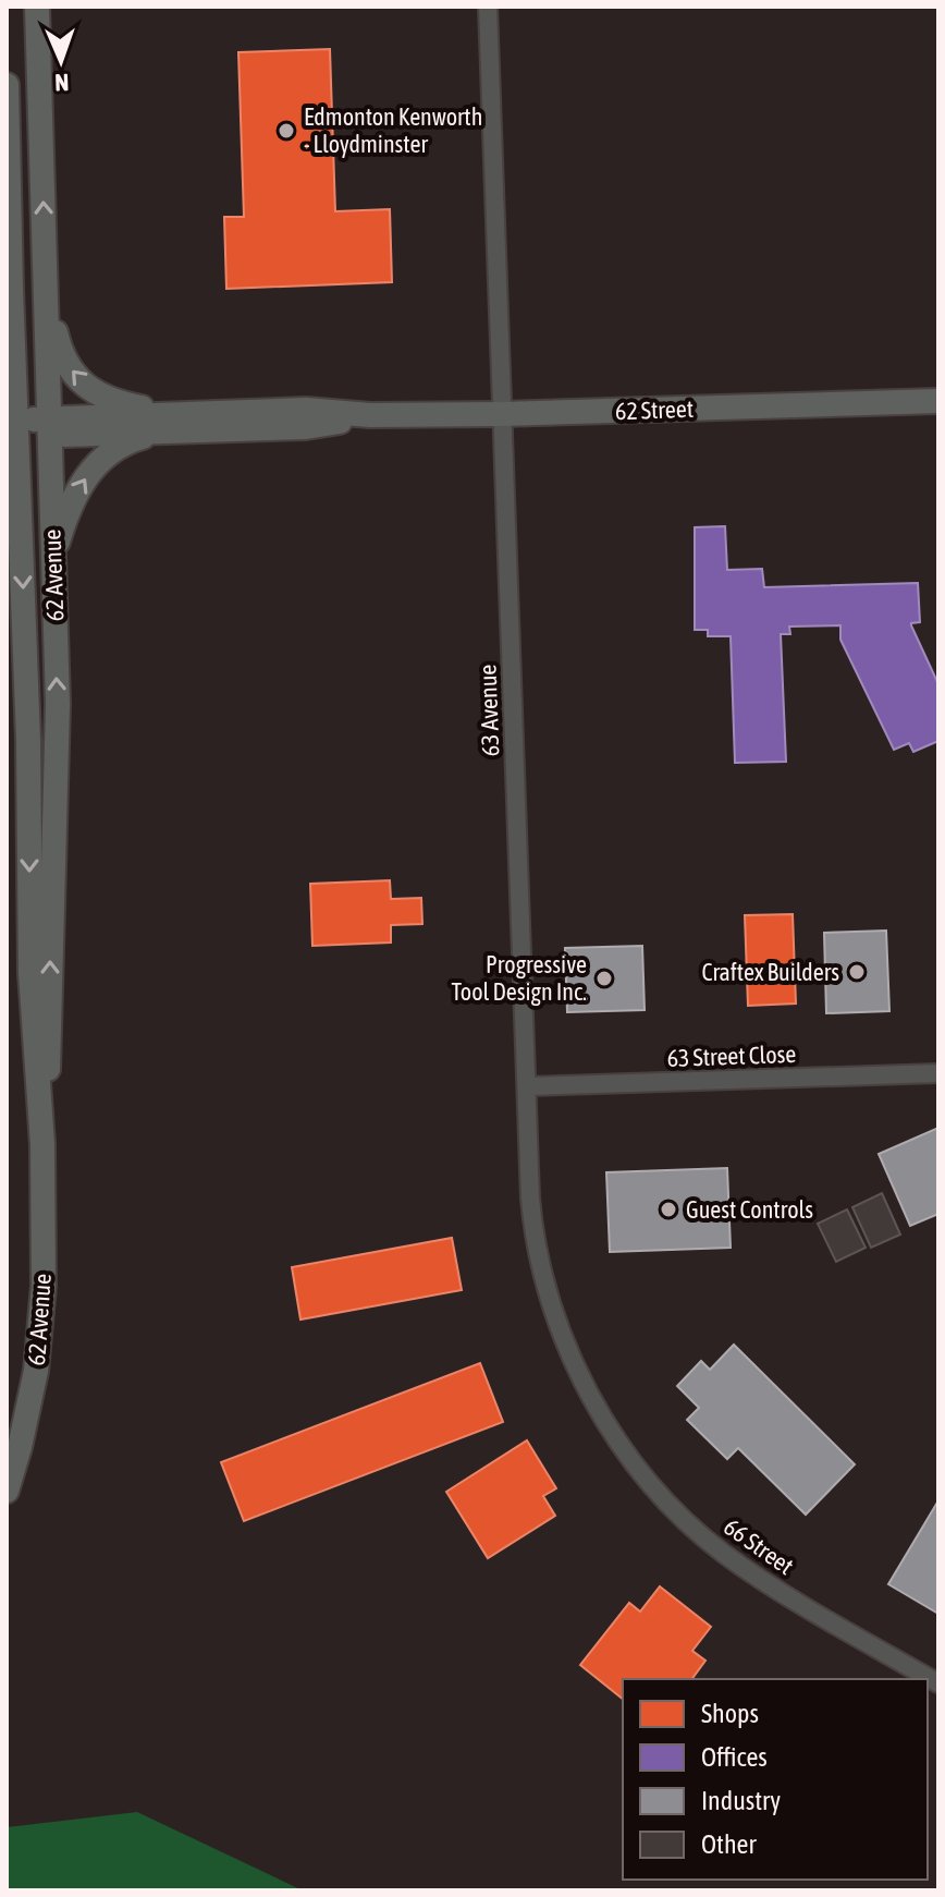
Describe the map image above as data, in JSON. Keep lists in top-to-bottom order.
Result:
{
  "streets": {
    "main road": ["62 Street", "62 Avenue"],
    "street": ["63 Avenue", "63 Street Close", "66 Street"]
  },
  "crossings": [
    ["62 Street", "62 Avenue"],
    ["62 Street", "63 Avenue"],
    ["63 Avenue", "63 Street Close"],
    ["63 Avenue", "66 Street"]
  ],
  "places": [
    "Edmonton Kenworth - Lloydminster",
    "Craftex Builders",
    "Progressive Tool Design Inc.",
    "Guest Controls"
  ],
  "legend": [
    "Shops",
    "Offices",
    "Industry",
    "Other"
  ],
  "north": "bottom"
}
